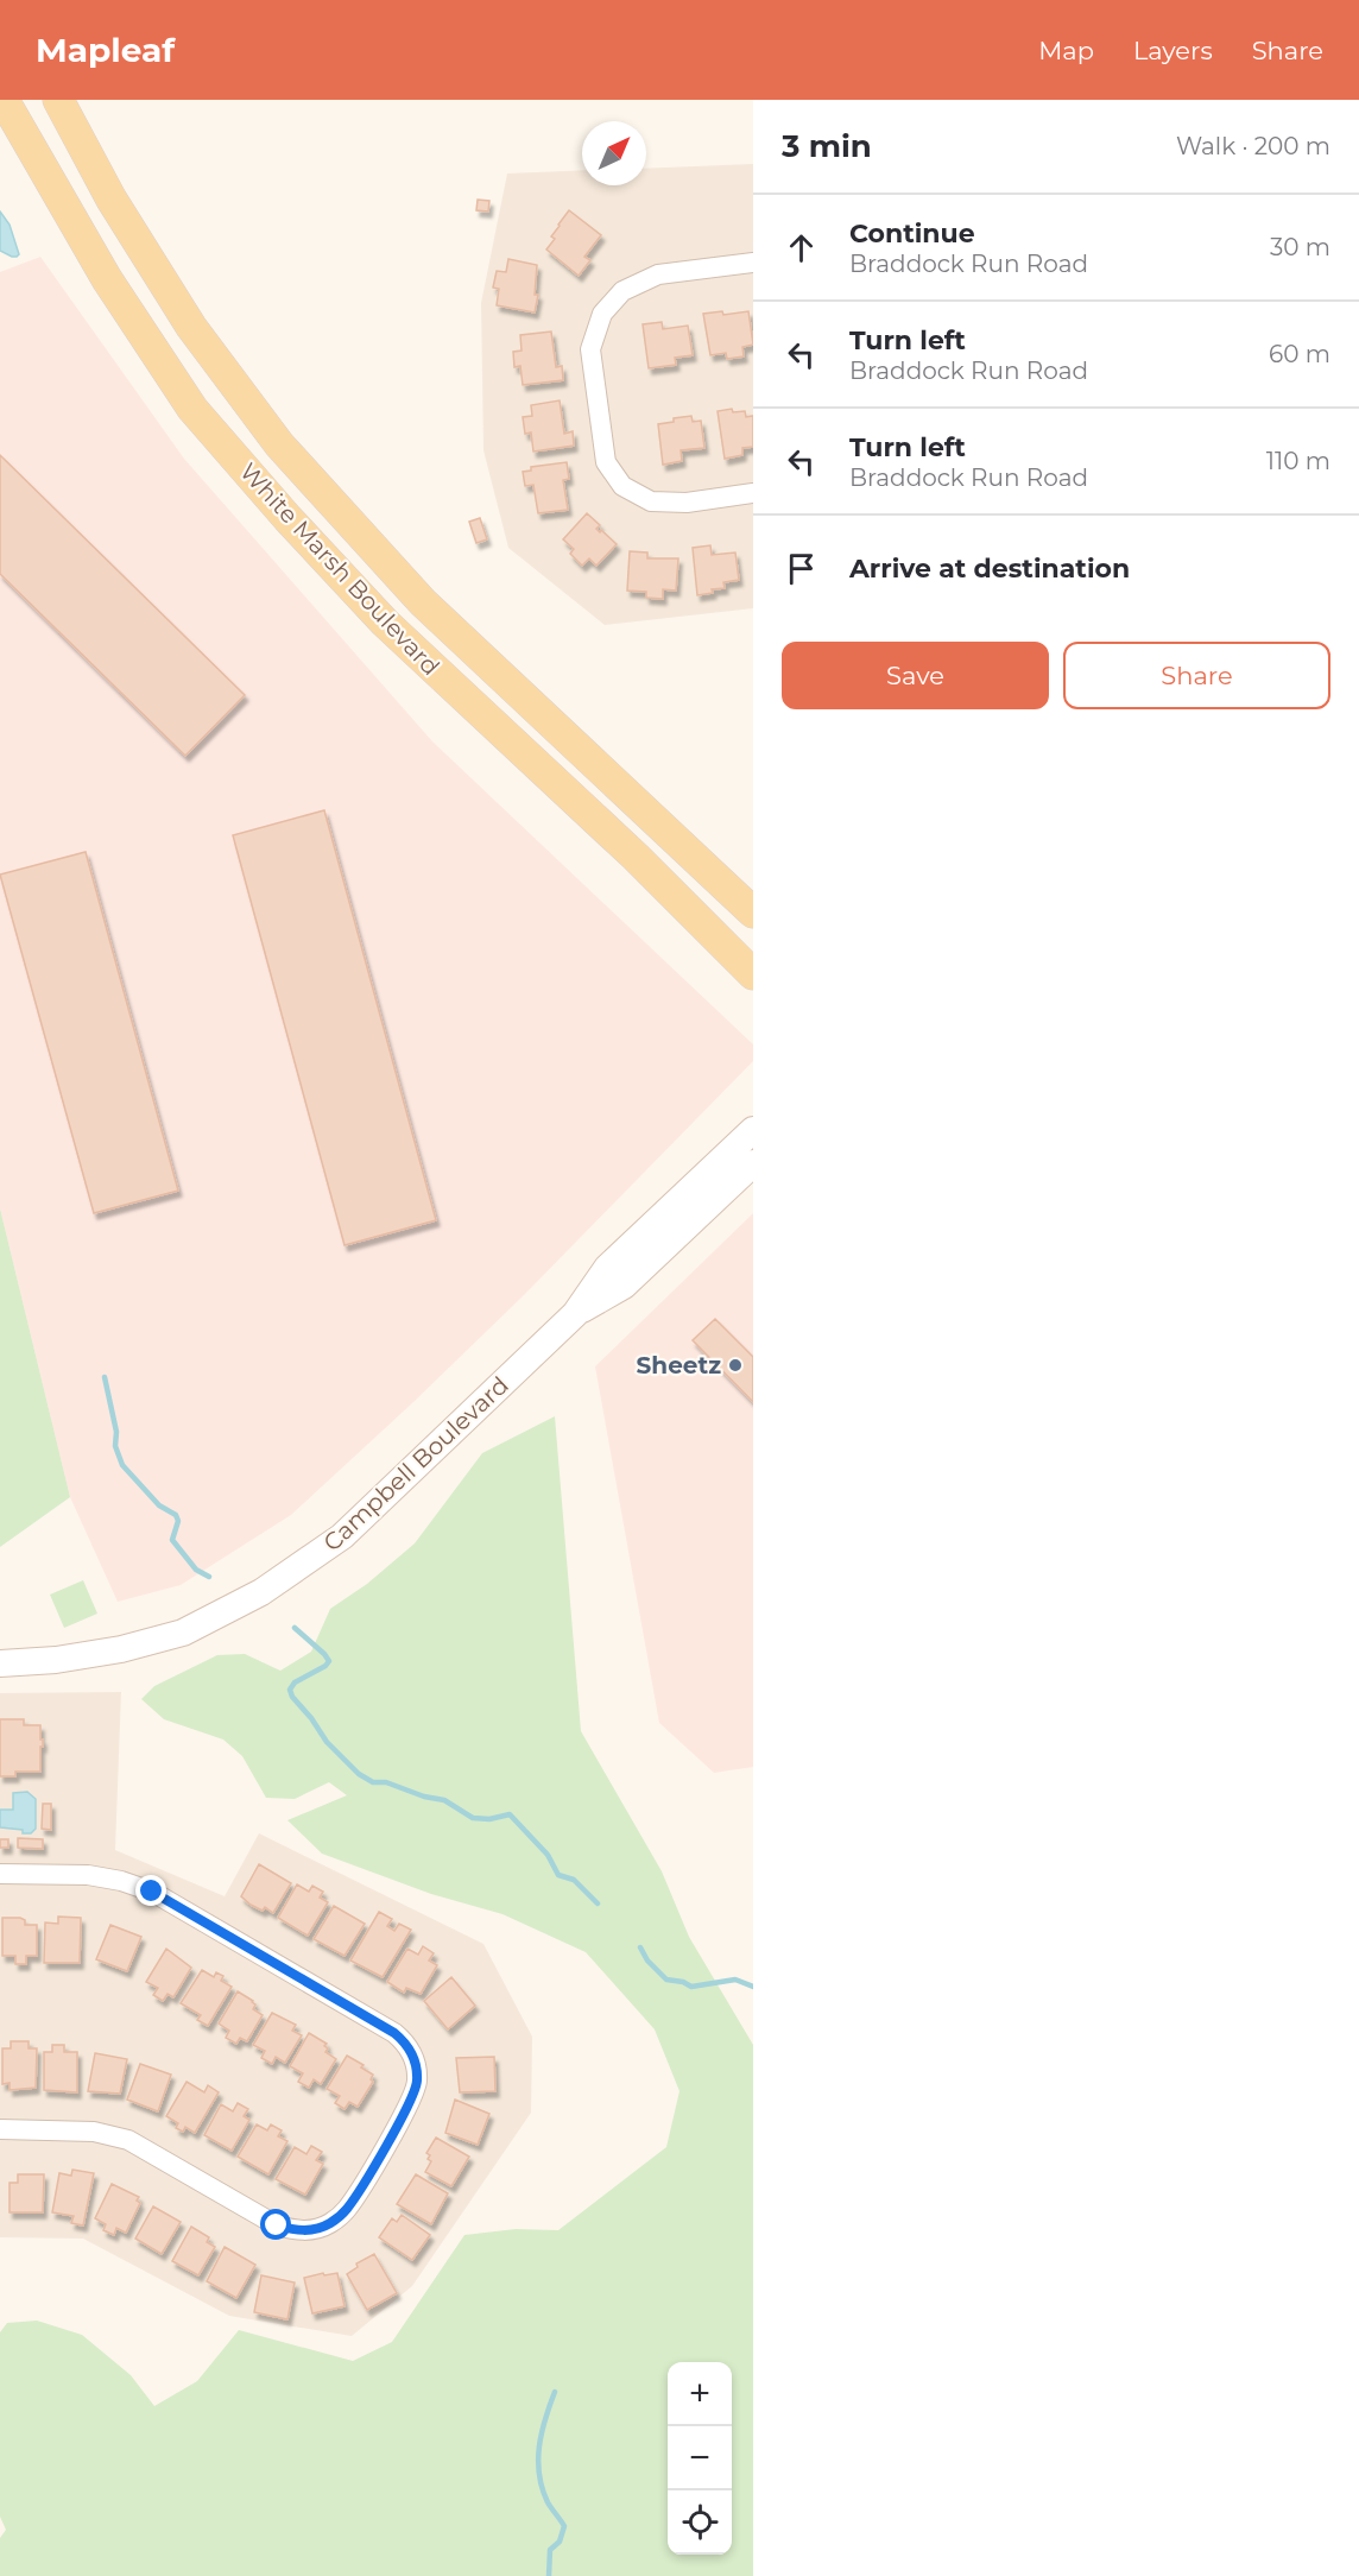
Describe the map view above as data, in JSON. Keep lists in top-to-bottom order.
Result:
{
  "streets": {
    "main road": ["White Marsh Boulevard"],
    "street": ["Campbell Boulevard"]
  },
  "places": ["Sheetz"],
  "north": "top right",
  "page": {
    "header": "Mapleaf",
    "nav": ["Map", "Layers", "Share"],
    "heading": ["3 min", "Walk · 200 m"],
    "list": [
      ["Continue", "Braddock Run Road", "30 m"],
      ["Turn left", "Braddock Run Road", "60 m"],
      ["Turn left", "Braddock Run Road", "110 m"],
      "Arrive at destination"
    ],
    "buttons": ["Save", "Share"],
    "map_buttons": ["+", "−"]
  }
}
